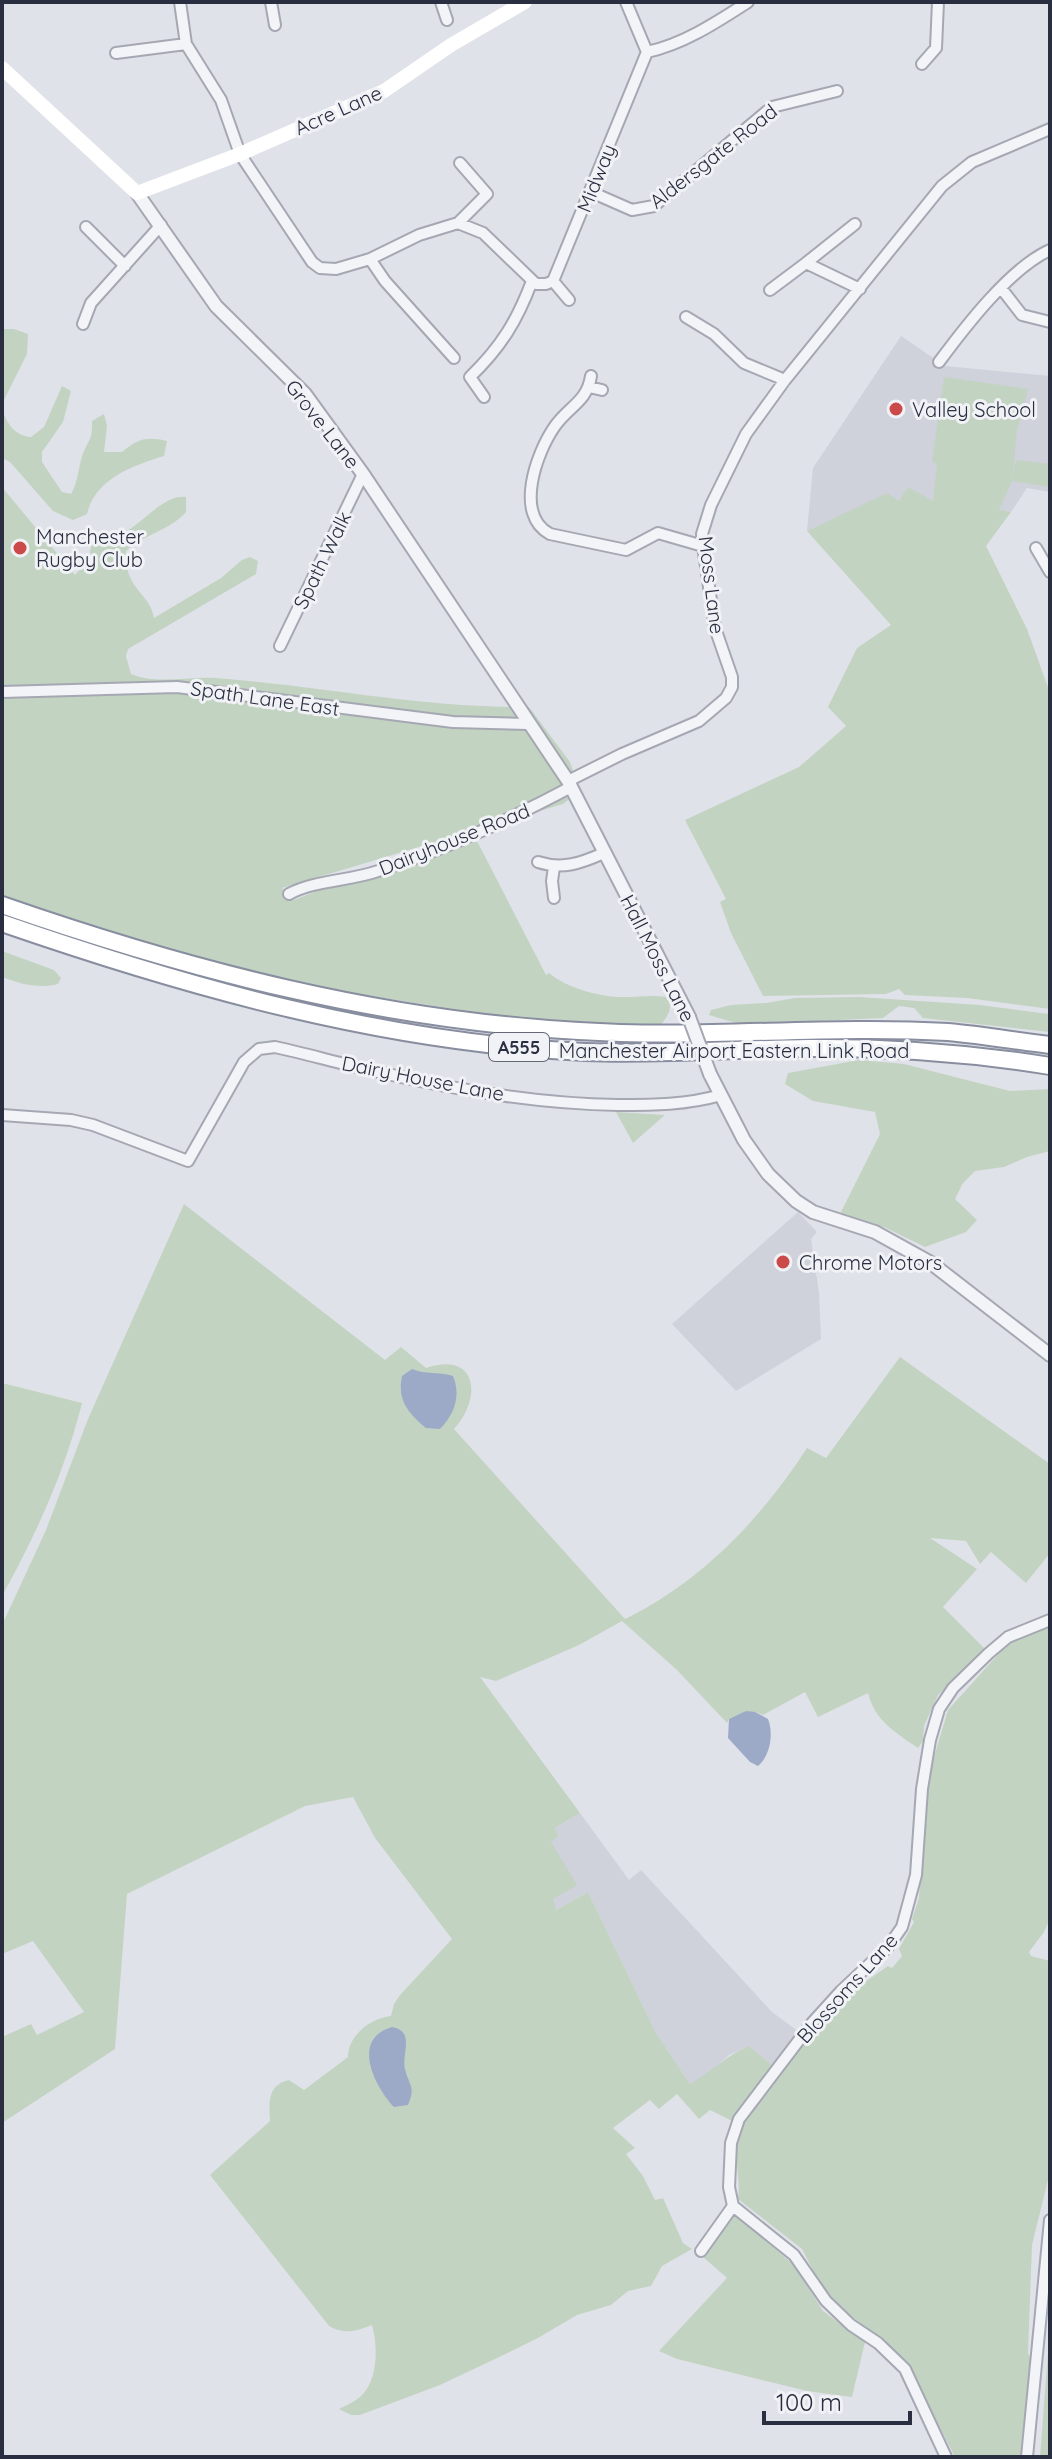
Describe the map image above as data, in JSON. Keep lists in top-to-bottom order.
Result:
{
  "streets": {
    "highway": ["A555", "Manchester Airport Eastern Link Road"],
    "main road": ["Acre Lane", "Grove Lane"],
    "street": [
      "Aldersgate Road",
      "Midway",
      "Spath Walk",
      "Moss Lane",
      "Spath Lane East",
      "Dairyhouse Road",
      "Hall Moss Lane",
      "Dairy House Lane",
      "Blossoms Lane"
    ]
  },
  "crossings": [
    ["Acre Lane", "Grove Lane"],
    ["Aldersgate Road", "Midway"],
    ["Grove Lane", "Spath Walk"],
    ["Grove Lane", "Moss Lane"],
    ["Grove Lane", "Spath Lane East"],
    ["Grove Lane", "Dairyhouse Road"],
    ["Grove Lane", "Hall Moss Lane"],
    ["Moss Lane", "Dairyhouse Road"],
    ["Moss Lane", "Hall Moss Lane"],
    ["Dairyhouse Road", "Hall Moss Lane"],
    ["Hall Moss Lane", "Dairy House Lane"]
  ],
  "places": ["Valley School", "Manchester Rugby Club", "Chrome Motors"],
  "scale_bar": "100 m"
}
